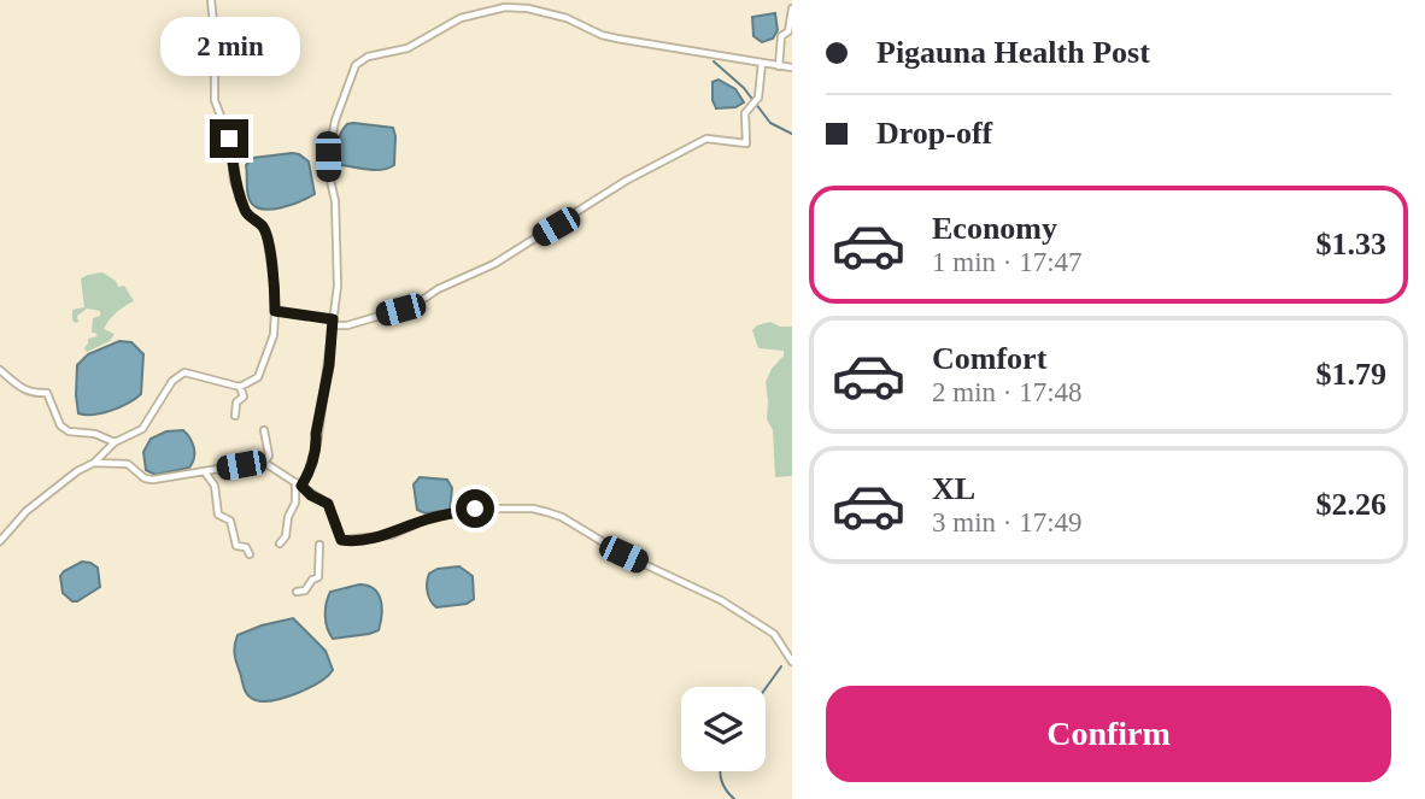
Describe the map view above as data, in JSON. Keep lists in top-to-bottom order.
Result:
{
  "page": {
    "banner": ["Pigauna Health Post", "Drop-off"],
    "bubble": "2 min",
    "list": [
      {
        "name": "Economy",
        "note": "1 min · 17:47",
        "value": "$1.33"
      },
      {
        "name": "Comfort",
        "note": "2 min · 17:48",
        "value": "$1.79"
      },
      {
        "name": "XL",
        "note": "3 min · 17:49",
        "value": "$2.26"
      }
    ],
    "buttons": "Confirm"
  }
}
